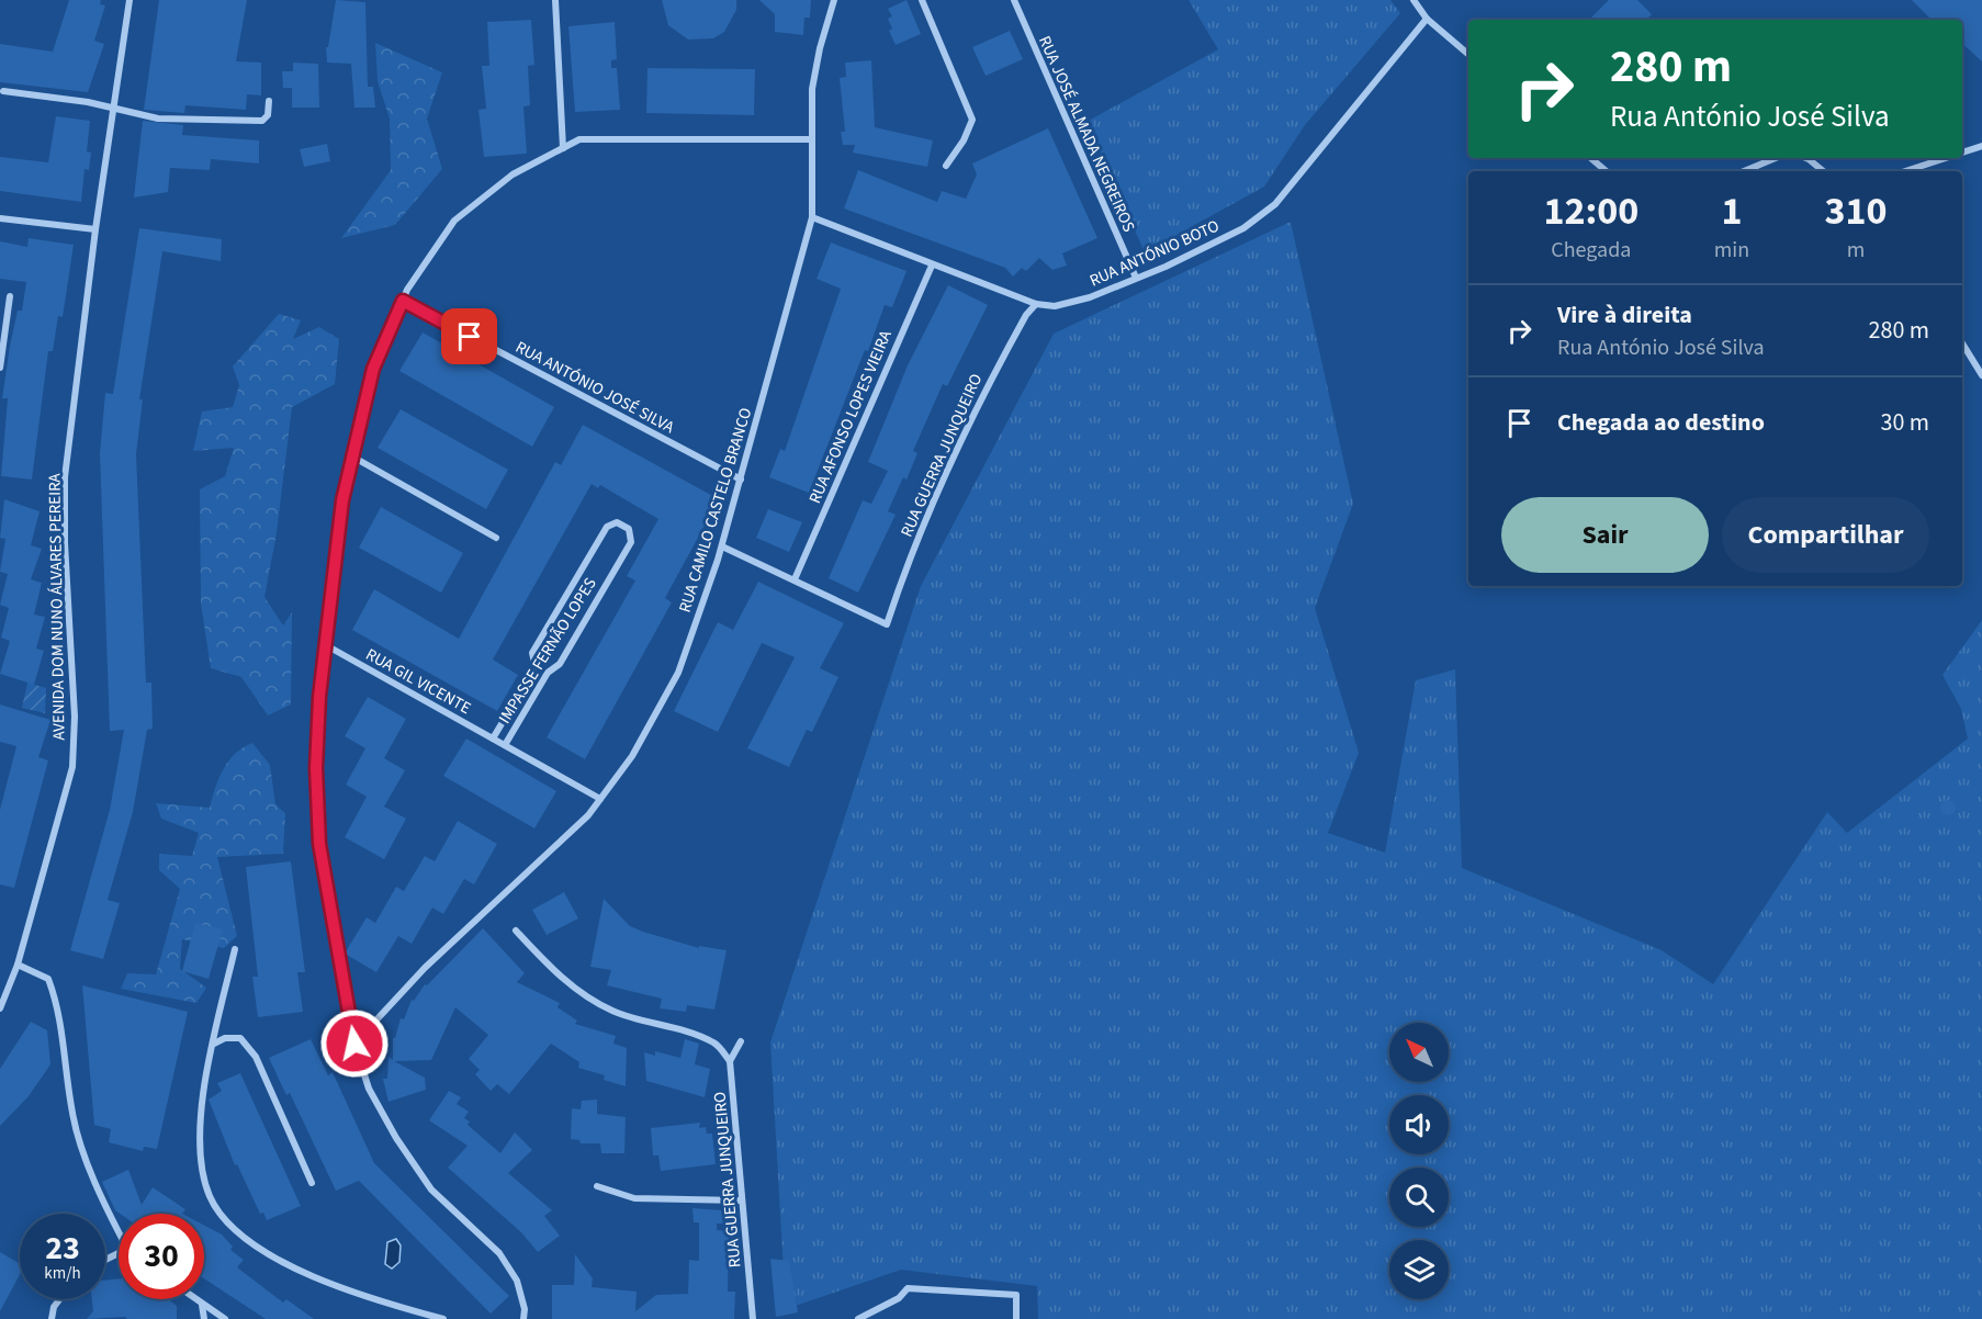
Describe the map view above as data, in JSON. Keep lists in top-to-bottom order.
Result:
{
  "streets": {
    "street": [
      "RUA JOSÉ ALMADA NEGREIROS",
      "RUA ANTÓNIO BOTO",
      "RUA ANTÓNIO JOSÉ SILVA",
      "RUA AFONSO LOPES VIEIRA",
      "RUA GUERRA JUNQUEIRO",
      "RUA CAMILO CASTELO BRANCO",
      "AVENIDA DOM NUNO ÁLVARES PEREIRA",
      "IMPASSE FERNÃO LOPES",
      "RUA GIL VICENTE"
    ]
  },
  "crossings": [
    ["RUA JOSÉ ALMADA NEGREIROS", "RUA ANTÓNIO BOTO"],
    ["RUA ANTÓNIO BOTO", "RUA AFONSO LOPES VIEIRA"],
    ["RUA ANTÓNIO BOTO", "RUA GUERRA JUNQUEIRO"],
    ["RUA ANTÓNIO BOTO", "RUA CAMILO CASTELO BRANCO"],
    ["RUA ANTÓNIO JOSÉ SILVA", "RUA CAMILO CASTELO BRANCO"],
    ["RUA AFONSO LOPES VIEIRA", "RUA GUERRA JUNQUEIRO"],
    ["RUA CAMILO CASTELO BRANCO", "RUA GIL VICENTE"],
    ["IMPASSE FERNÃO LOPES", "RUA GIL VICENTE"]
  ],
  "north": "top left",
  "page": {
    "turn": ["280 m", "Rua António José Silva"],
    "eta": [
      "12:00",
      "Chegada",
      "1",
      "min",
      "310",
      "m"
    ],
    "list": [
      {
        "name": "Vire à direita",
        "note": "Rua António José Silva",
        "value": "280 m"
      },
      {
        "name": "Chegada ao destino",
        "value": "30 m"
      }
    ],
    "buttons": ["Sair", "Compartilhar"],
    "speed": "23 km/h",
    "limit": "30"
  }
}
